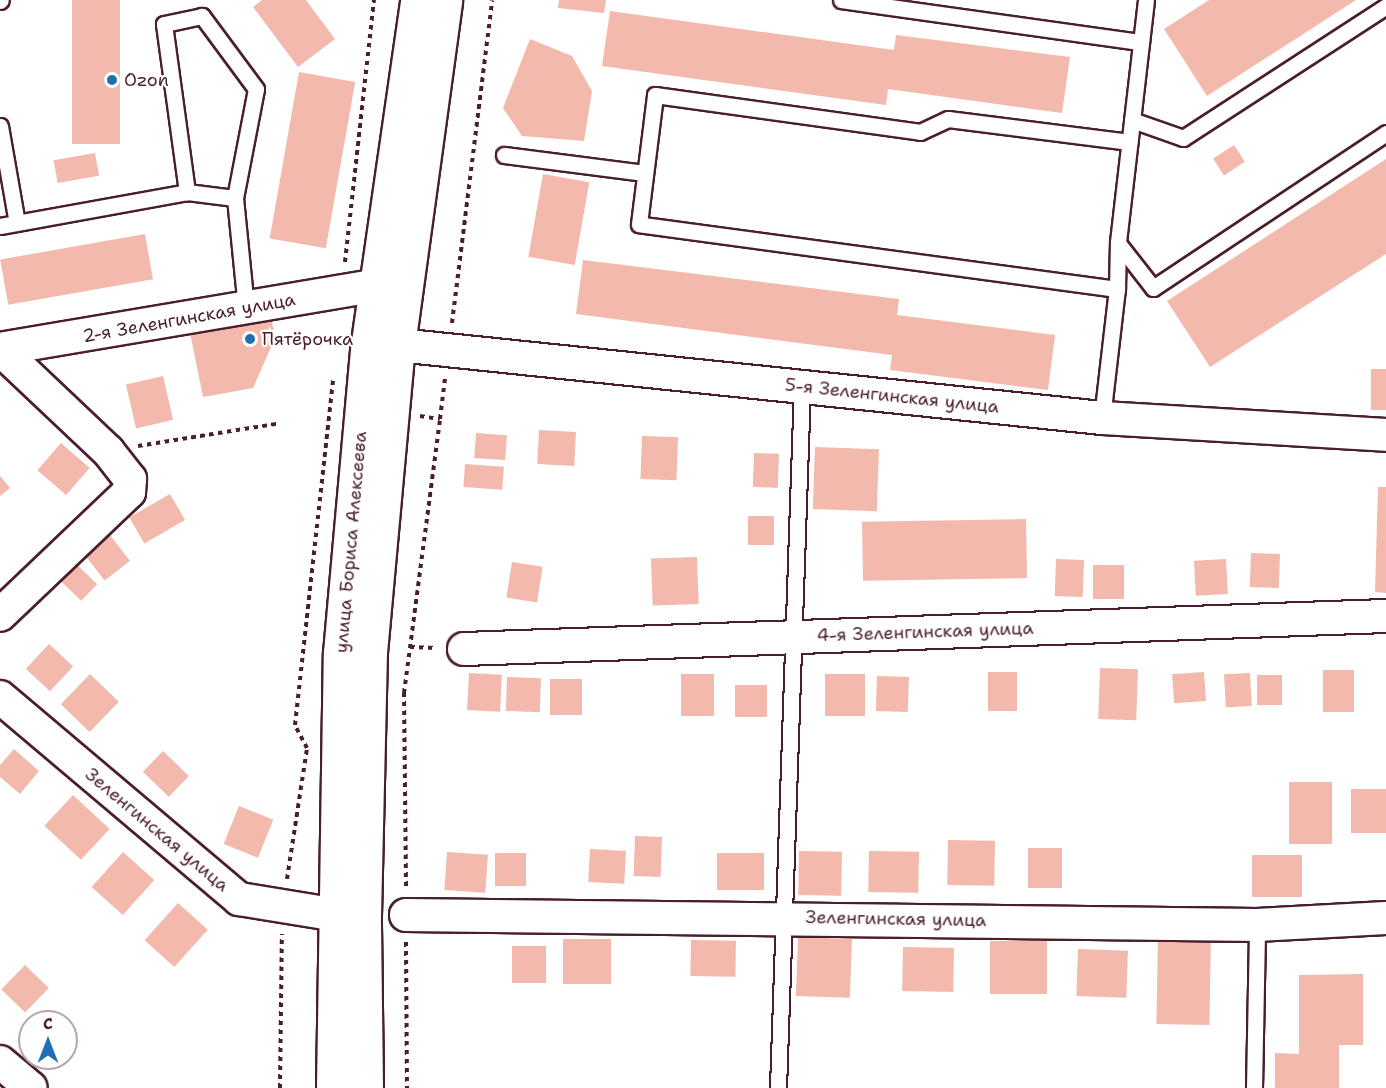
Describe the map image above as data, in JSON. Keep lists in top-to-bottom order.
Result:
{
  "streets": {
    "street": [
      "2-я Зеленгинская улица",
      "5-я Зеленгинская улица",
      "улица Бориса Алексеева",
      "4-я Зеленгинская улица",
      "Зеленгинская улица"
    ]
  },
  "crossings": [
    ["2-я Зеленгинская улица", "улица Бориса Алексеева"],
    ["улица Бориса Алексеева", "Зеленгинская улица"]
  ],
  "places": ["Ozon", "Пятёрочка"],
  "north": "top"
}
